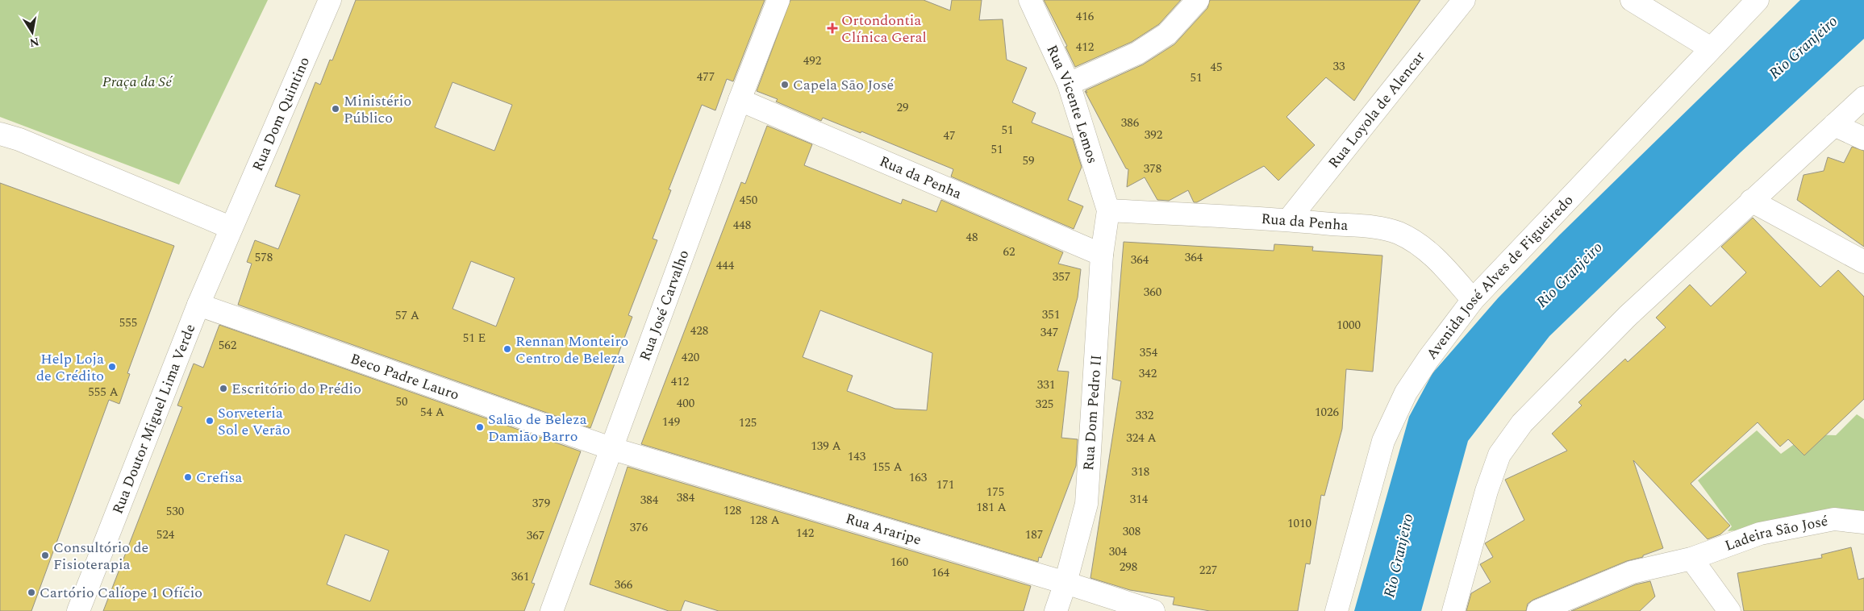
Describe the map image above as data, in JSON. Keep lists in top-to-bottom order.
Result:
{
  "streets": {
    "street": [
      "Rua Vicente Lemos",
      "Rua Loyola de Alencar",
      "Rua Dom Quintino",
      "Rua da Penha",
      "Avenida José Alves de Figueiredo",
      "Rua José Carvalho",
      "Beco Padre Lauro",
      "Rua Dom Pedro II",
      "Rua Doutor Miguel Lima Verde",
      "Rua Araripe",
      "Ladeira São José"
    ]
  },
  "crossings": [
    ["Rua Vicente Lemos", "Rua da Penha"],
    ["Rua Vicente Lemos", "Rua Dom Pedro II"],
    ["Rua Loyola de Alencar", "Rua da Penha"],
    ["Rua Dom Quintino", "Rua Doutor Miguel Lima Verde"],
    ["Rua da Penha", "Avenida José Alves de Figueiredo"],
    ["Rua da Penha", "Rua José Carvalho"],
    ["Rua da Penha", "Rua Dom Pedro II"],
    ["Rua José Carvalho", "Beco Padre Lauro"],
    ["Rua José Carvalho", "Rua Araripe"],
    ["Beco Padre Lauro", "Rua Doutor Miguel Lima Verde"],
    ["Beco Padre Lauro", "Rua Araripe"],
    ["Rua Dom Pedro II", "Rua Araripe"]
  ],
  "water": ["Rio Granjeiro"],
  "parks": ["Praça da Sé"],
  "places": {
    "health": ["Ortondontia Clínica Geral"],
    "other": [
      "Capela São José",
      "Ministério Público",
      "Rennan Monteiro Centro de Beleza",
      "Help Loja de Crédito",
      "Escritório do Prédio",
      "Sorveteria Sol e Verão",
      "Salão de Beleza Damião Barro",
      "Crefisa",
      "Consultório de Fisioterapia",
      "Cartório Calíope 1 Ofício"
    ]
  },
  "house_numbers": [
    "416",
    "412",
    "492",
    "33",
    "45",
    "477",
    "51",
    "29",
    "386",
    "51",
    "392",
    "47",
    "51",
    "59",
    "378",
    "450",
    "448",
    "48",
    "62",
    "578",
    "364",
    "364",
    "444",
    "357",
    "360",
    "351",
    "57 A",
    "555",
    "1000",
    "428",
    "347",
    "51 E",
    "562",
    "354",
    "420",
    "342",
    "412",
    "331",
    "555 A",
    "50",
    "400",
    "325",
    "54 A",
    "1026",
    "332",
    "149",
    "125",
    "324 A",
    "139 A",
    "143",
    "155 A",
    "318",
    "163",
    "171",
    "175",
    "384",
    "314",
    "384",
    "379",
    "181 A",
    "128",
    "530",
    "128 A",
    "1010",
    "376",
    "308",
    "142",
    "524",
    "187",
    "367",
    "304",
    "160",
    "298",
    "227",
    "164",
    "361",
    "366"
  ],
  "north": "bottom"
}
